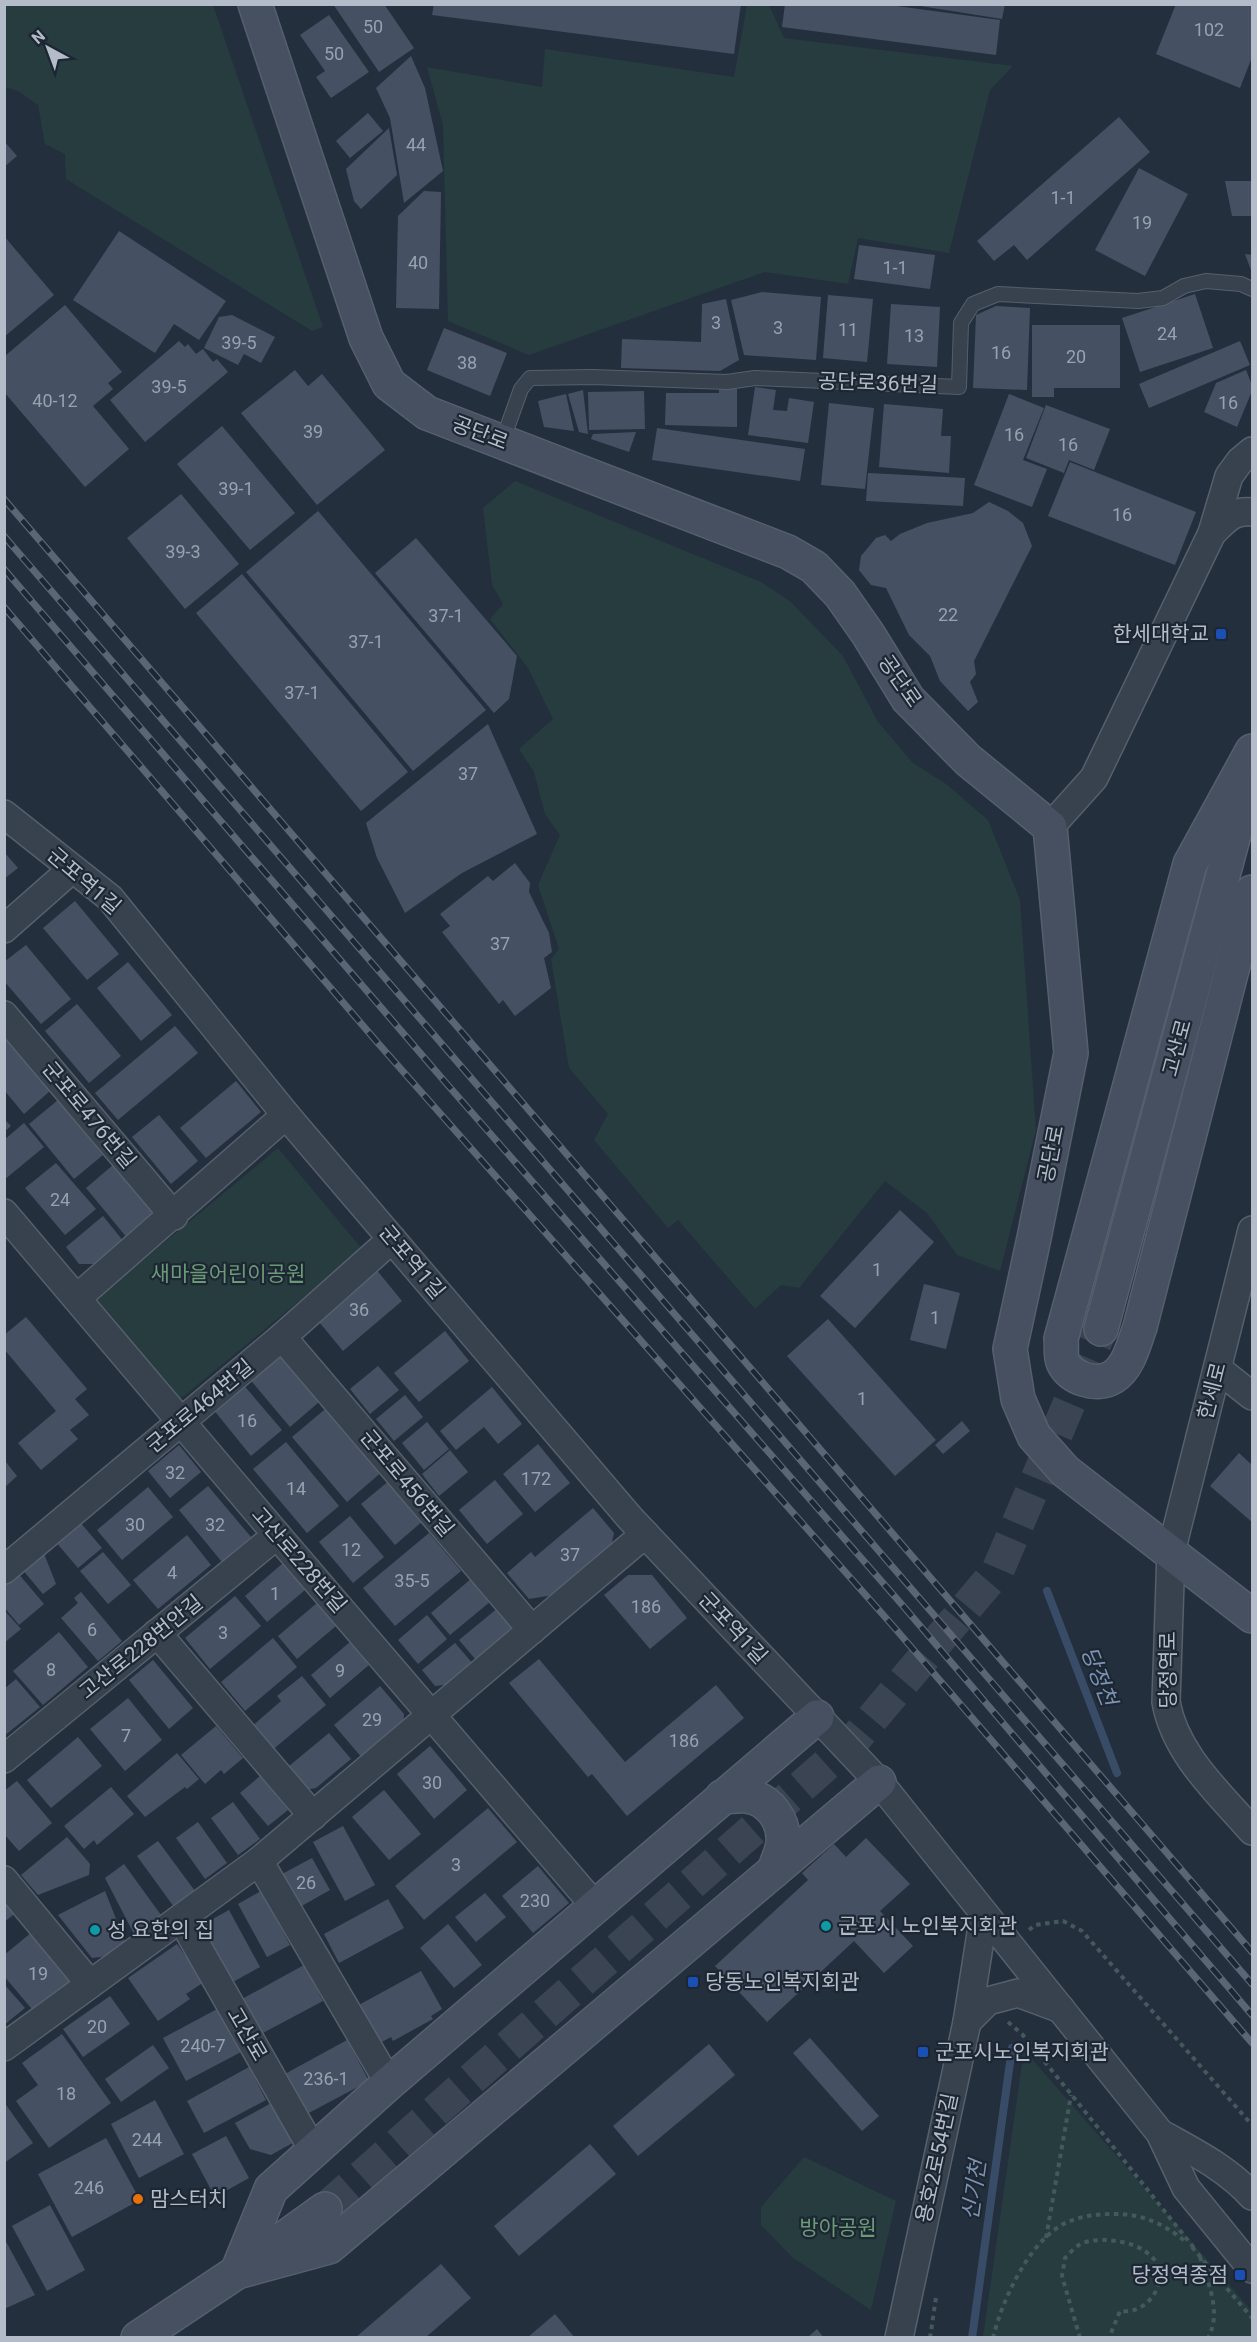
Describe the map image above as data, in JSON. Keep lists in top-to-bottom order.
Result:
{
  "streets": {
    "street": [
      "공단로",
      "군포역1길",
      "고산로",
      "군포로476번길",
      "한세로",
      "군포로464번길",
      "군포로456번길",
      "고산로228번길",
      "고산로228번안길",
      "당정역로",
      "용호2로54번길"
    ],
    "lane": ["공단로36번길"]
  },
  "crossings": [
    ["공단로36번길", "공단로"],
    ["공단로", "한세로"],
    ["공단로", "당정역로"],
    ["군포역1길", "군포로464번길"],
    ["한세로", "당정역로"],
    ["군포로464번길", "군포로456번길"],
    ["군포로464번길", "고산로228번길"],
    ["고산로228번길", "고산로228번안길"]
  ],
  "water": ["당정천", "신기천"],
  "parks": ["새마을어린이공원", "방아공원"],
  "places": {
    "transit": [
      "한세대학교",
      "당동노인복지회관",
      "군포시노인복지회관",
      "당정역종점"
    ],
    "other": ["군포시 노인복지회관", "성 요한의 집", "맘스터치"]
  },
  "house_numbers": [
    "50",
    "102",
    "50",
    "44",
    "1-1",
    "19",
    "40",
    "1-1",
    "3",
    "3",
    "11",
    "24",
    "13",
    "39-5",
    "16",
    "20",
    "38",
    "39-5",
    "40-12",
    "16",
    "39",
    "16",
    "16",
    "39-1",
    "16",
    "39-3",
    "22",
    "37-1",
    "37-1",
    "37-1",
    "37",
    "37",
    "24",
    "1",
    "36",
    "1",
    "1",
    "16",
    "32",
    "172",
    "14",
    "30",
    "32",
    "12",
    "37",
    "4",
    "35-5",
    "1",
    "186",
    "6",
    "3",
    "8",
    "9",
    "29",
    "7",
    "186",
    "30",
    "3",
    "26",
    "230",
    "19",
    "20",
    "240-7",
    "236-1",
    "18",
    "244",
    "246"
  ],
  "north": "top left"
}
